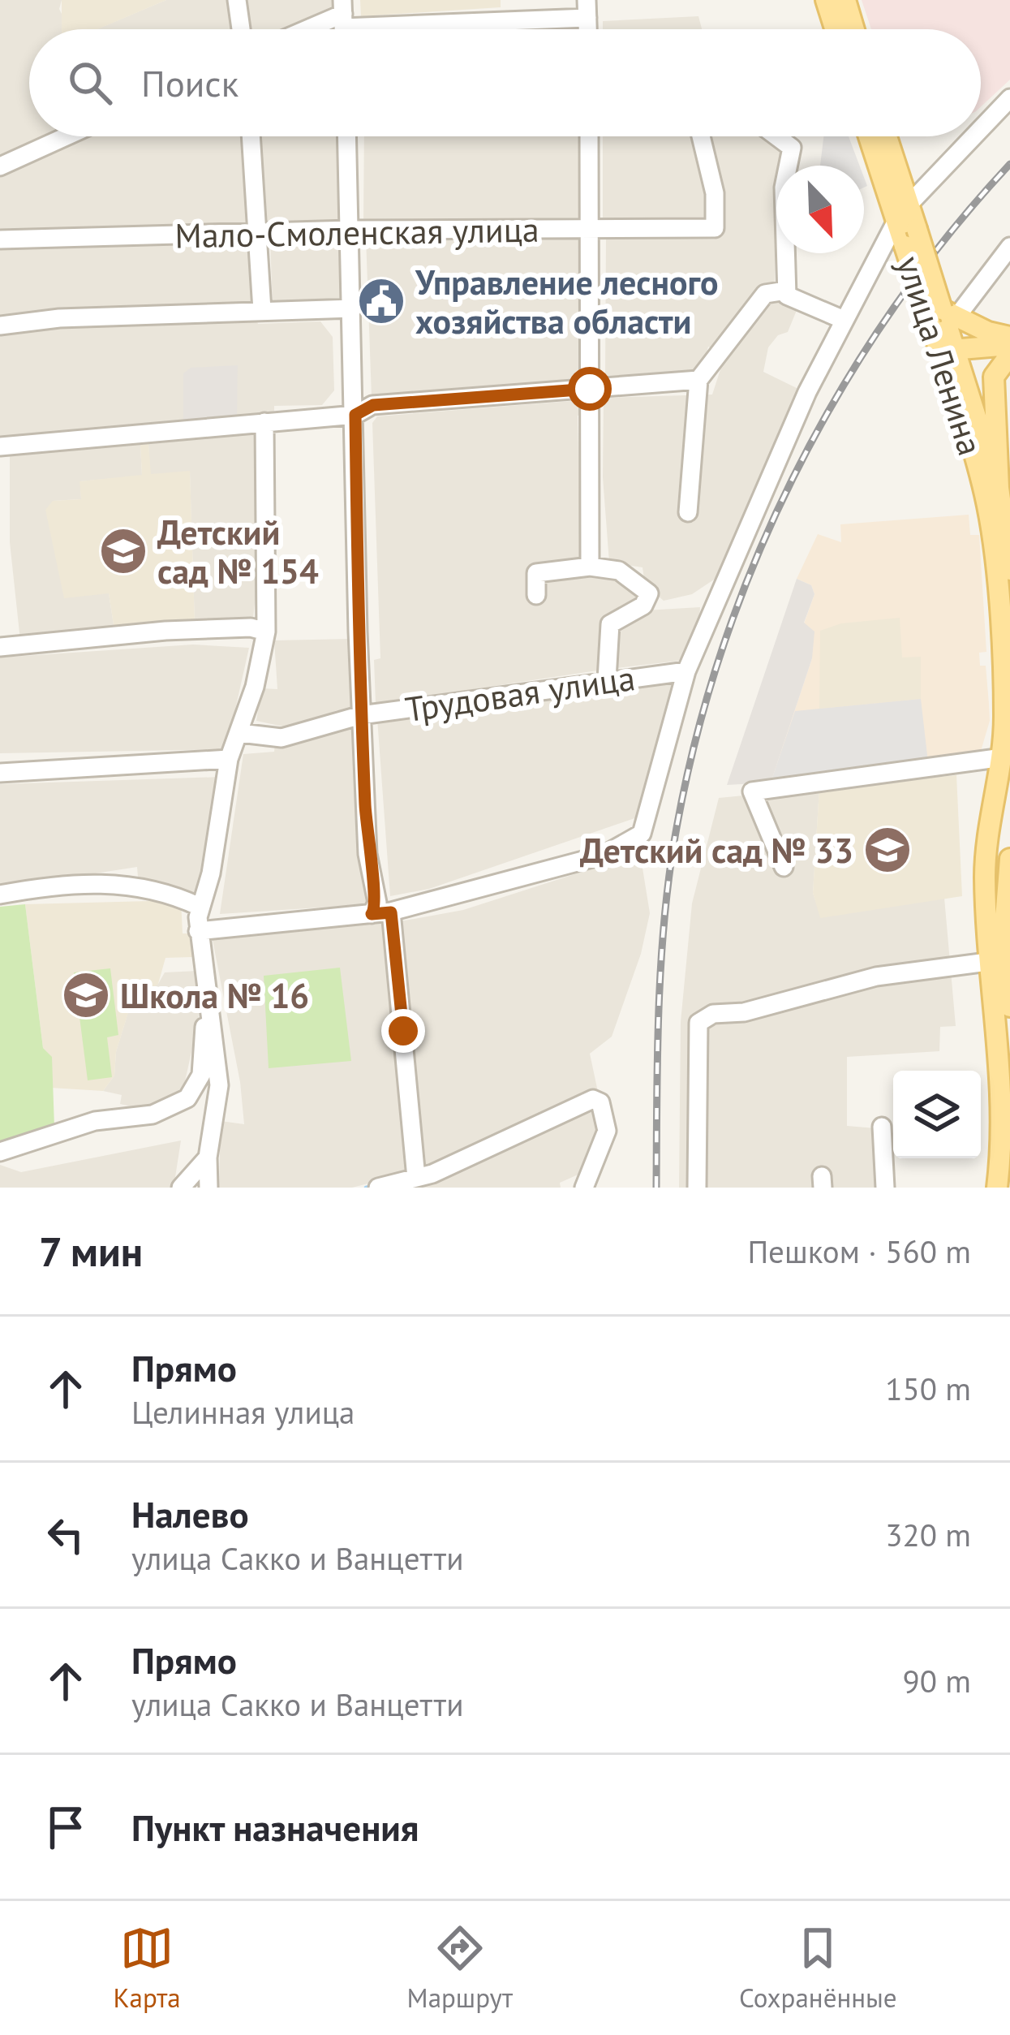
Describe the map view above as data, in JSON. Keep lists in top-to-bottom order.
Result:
{
  "streets": {
    "main road": ["улица Ленина"],
    "street": ["Мало-Смоленская улица", "Трудовая улица"]
  },
  "places": {
    "public building": ["Управление лесного хозяйства области"],
    "school or university": ["Детский сад № 154", "Детский сад № 33", "Школа № 16"]
  },
  "north": "bottom right",
  "page": {
    "search": "Поиск",
    "heading": ["7 мин", "Пешком · 560 m"],
    "list": [
      ["Прямо", "Целинная улица", "150 m"],
      ["Налево", "улица Сакко и Ванцетти", "320 m"],
      ["Прямо", "улица Сакко и Ванцетти", "90 m"],
      "Пункт назначения"
    ],
    "nav": ["Карта", "Маршрут", "Сохранённые"]
  }
}
